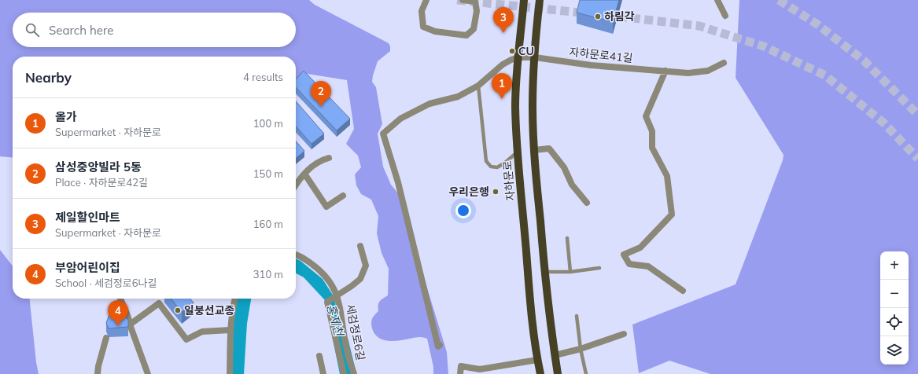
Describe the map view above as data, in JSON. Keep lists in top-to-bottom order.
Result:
{
  "streets": {
    "main road": ["자하문로"],
    "street": ["자하문로41길", "세검정로6길"]
  },
  "crossings": [
    ["자하문로41길", "자하문로"]
  ],
  "water": ["홍제천"],
  "places": [
    "하림각",
    "CU",
    "우리은행",
    "일붕선교종"
  ],
  "page": {
    "pins": [
      "3",
      "1",
      "2",
      "4"
    ],
    "search": "Search here",
    "heading": ["Nearby", "4 results"],
    "list": [
      {
        "mark": "1",
        "name": "올가",
        "note": "Supermarket · 자하문로",
        "value": "100 m"
      },
      {
        "mark": "2",
        "name": "삼성중앙빌라 5동",
        "note": "Place · 자하문로42길",
        "value": "150 m"
      },
      {
        "mark": "3",
        "name": "제일할인마트",
        "note": "Supermarket · 자하문로",
        "value": "160 m"
      },
      {
        "mark": "4",
        "name": "부암어린이집",
        "note": "School · 세검정로6나길",
        "value": "310 m"
      }
    ],
    "map_buttons": ["+", "−"]
  }
}
